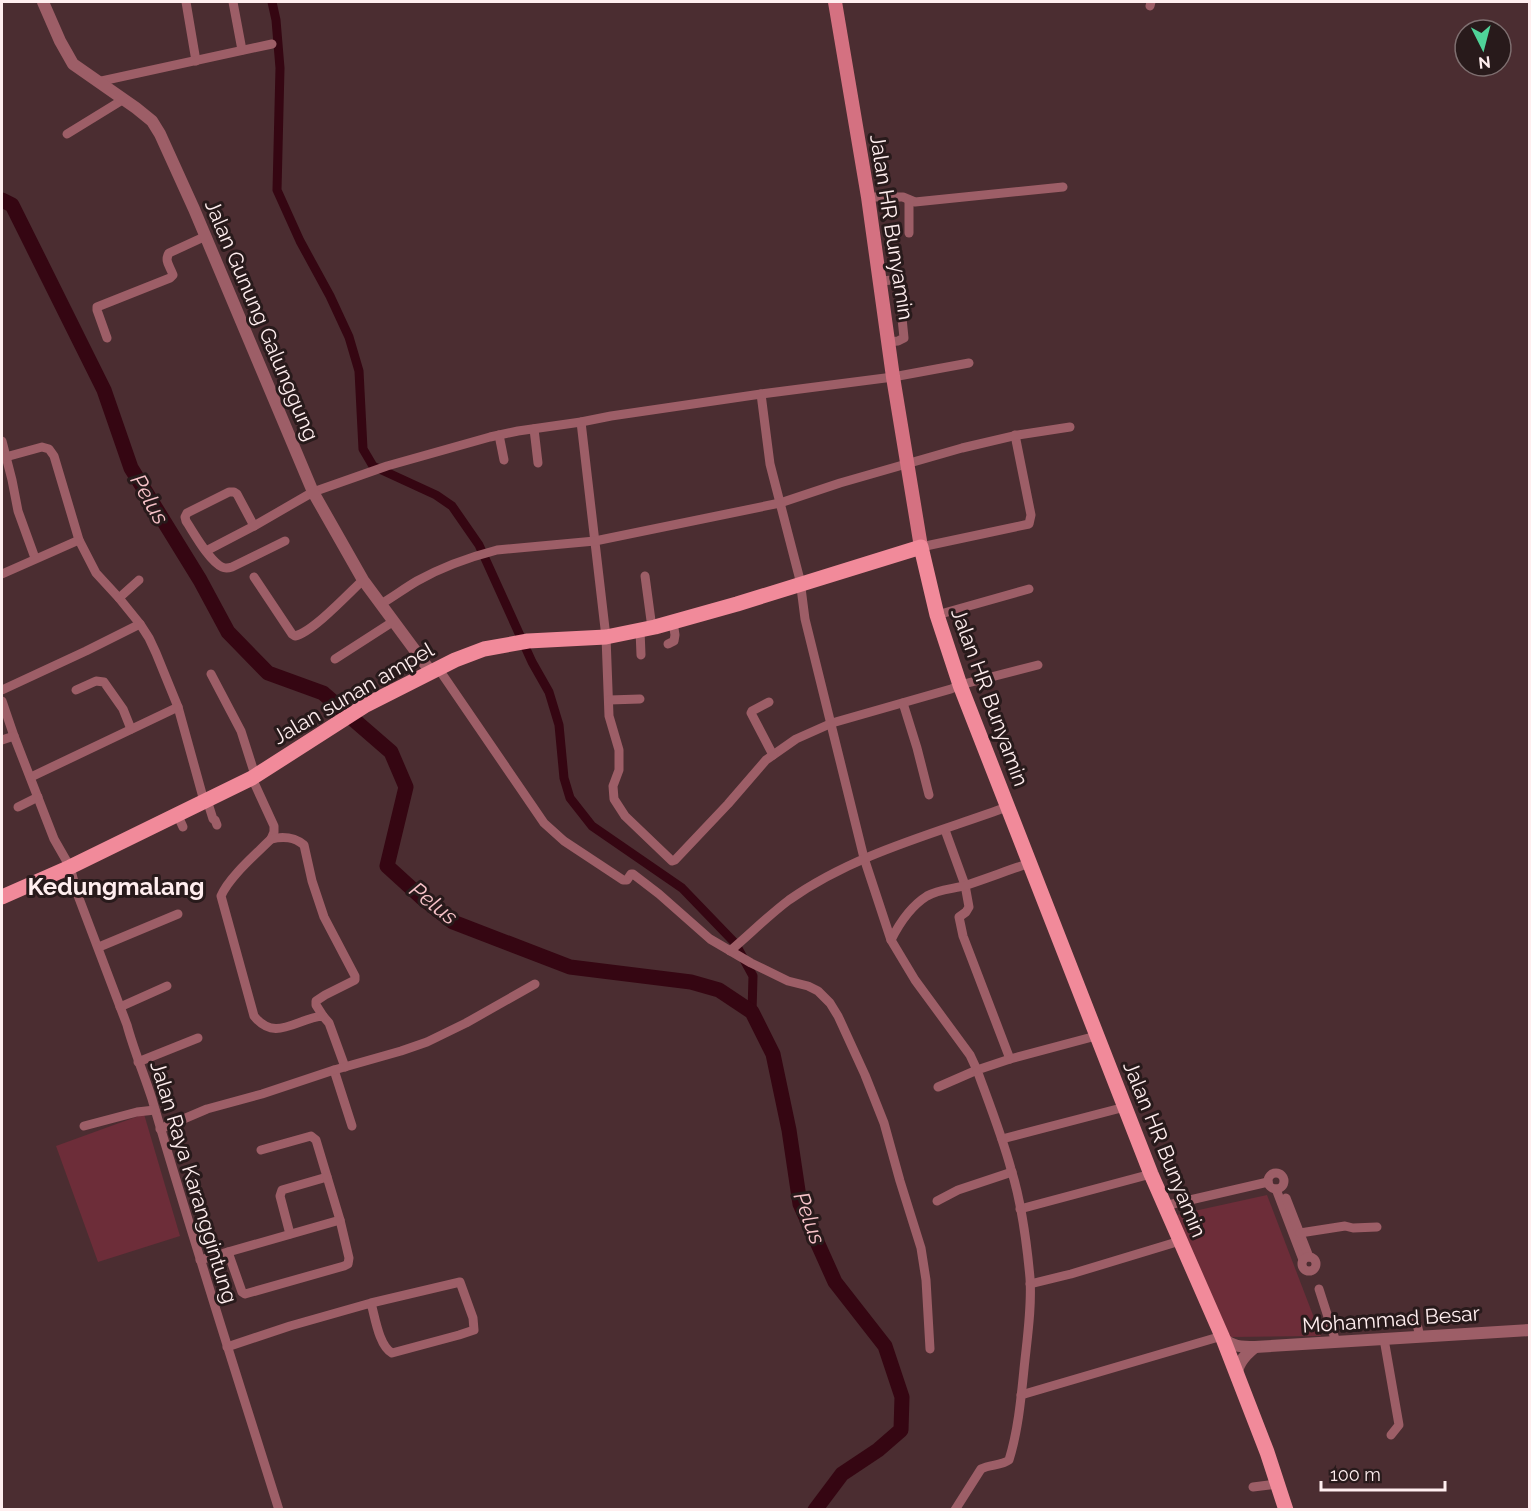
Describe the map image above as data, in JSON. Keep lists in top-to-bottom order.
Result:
{
  "streets": {
    "main road": ["Jalan HR Bunyamin", "Jalan sunan ampel"],
    "street": ["Jalan Gunung Galunggung", "Jalan Raya Karanggintung", "Mohammad Besar"]
  },
  "crossings": [
    ["Jalan HR Bunyamin", "Jalan sunan ampel"],
    ["Jalan Gunung Galunggung", "Jalan sunan ampel"],
    ["Jalan sunan ampel", "Jalan Raya Karanggintung"]
  ],
  "districts": ["Kedungmalang"],
  "water": ["Pelus"],
  "scale_bar": "100 m",
  "north": "bottom"
}
